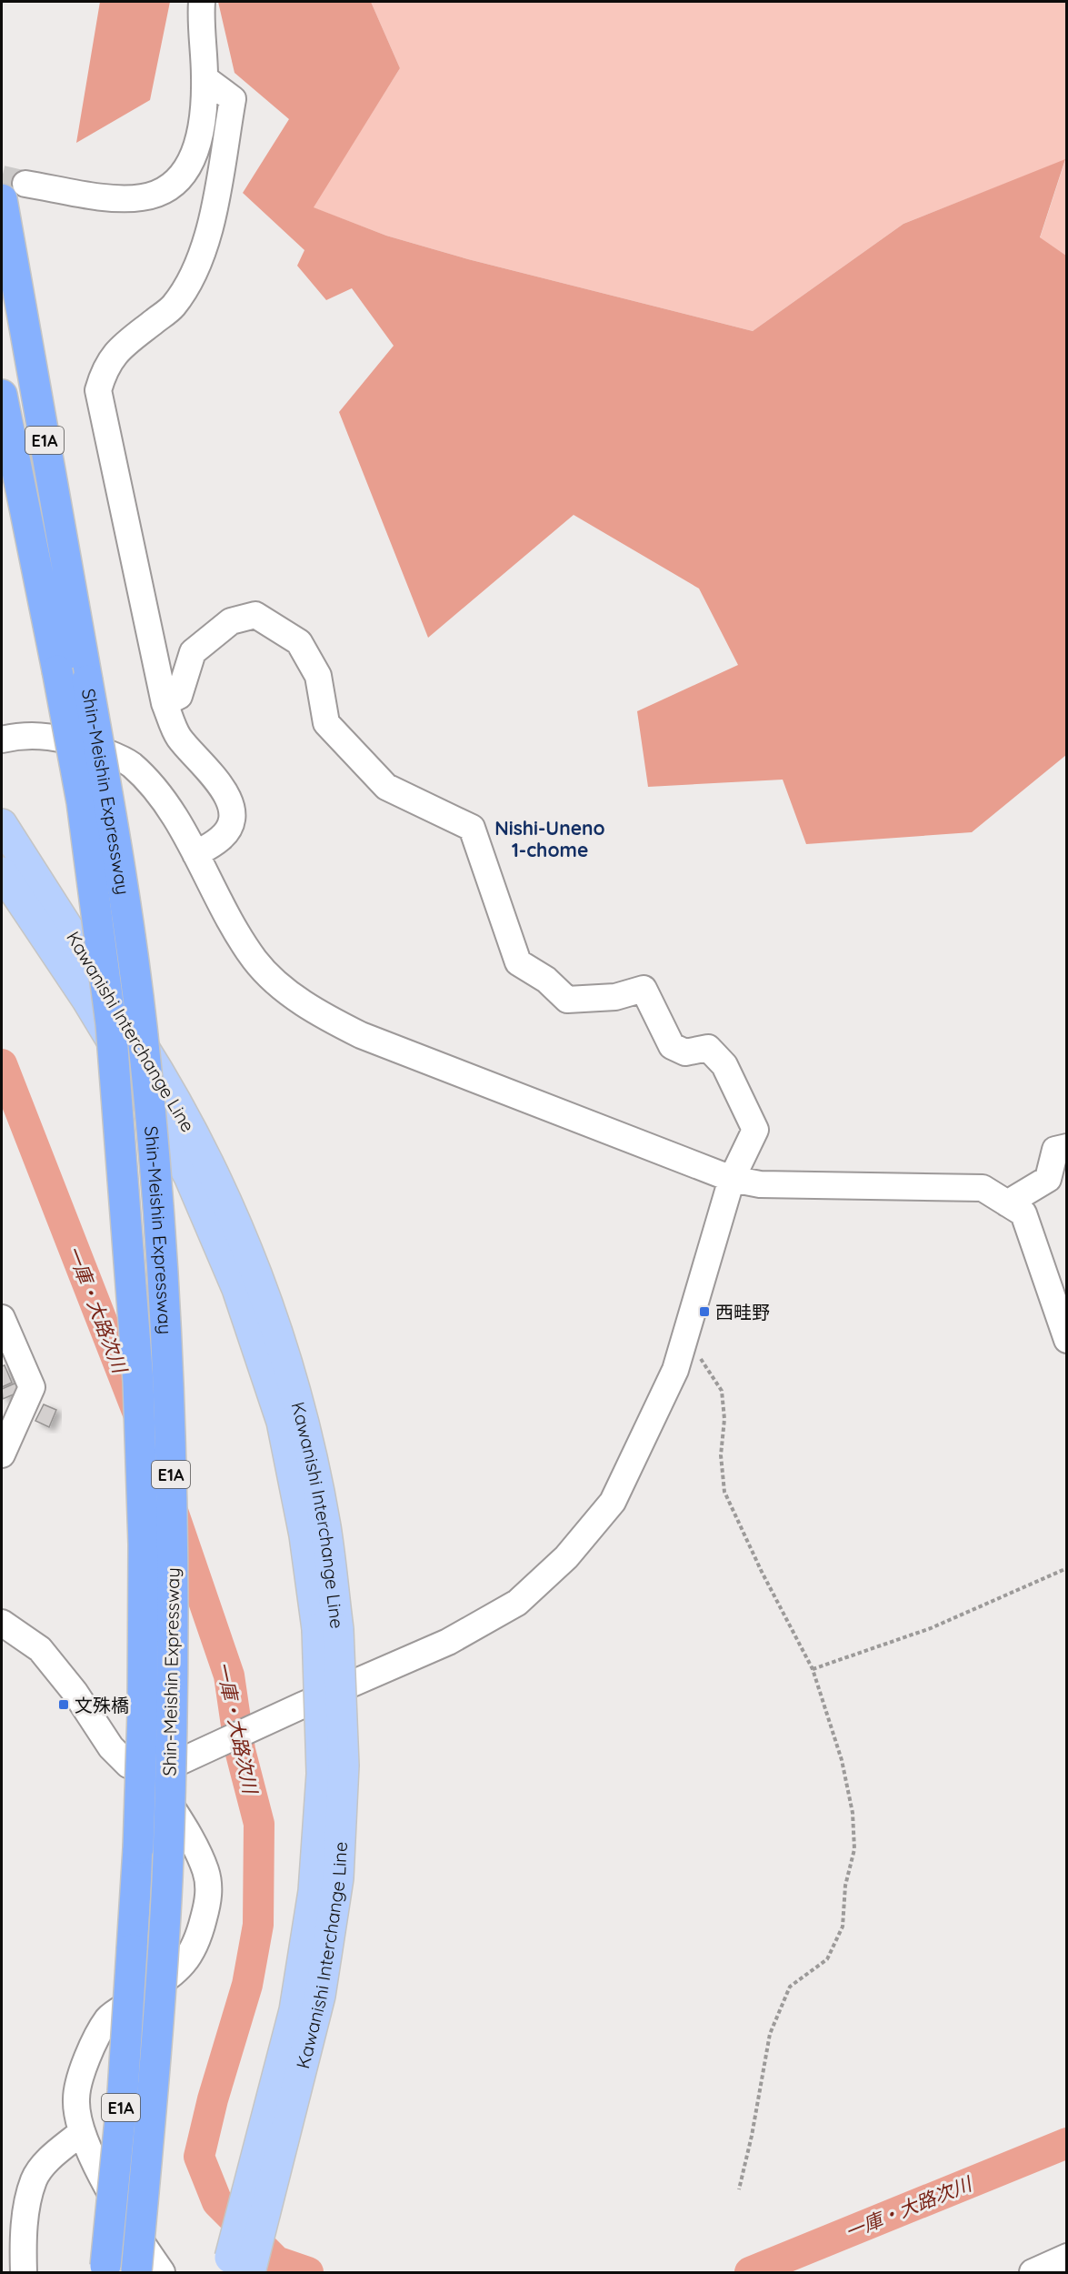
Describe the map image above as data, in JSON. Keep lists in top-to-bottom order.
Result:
{
  "streets": {
    "highway": ["E1A", "Shin-Meishin Expressway"],
    "main road": ["Kawanishi Interchange Line"]
  },
  "crossings": [
    ["E1A", "Shin-Meishin Expressway"]
  ],
  "districts": ["Nishi-Uneno 1-chome"],
  "water": ["一庫・大路次川"],
  "places": {
    "transit": ["西畦野", "文殊橋"]
  }
}
